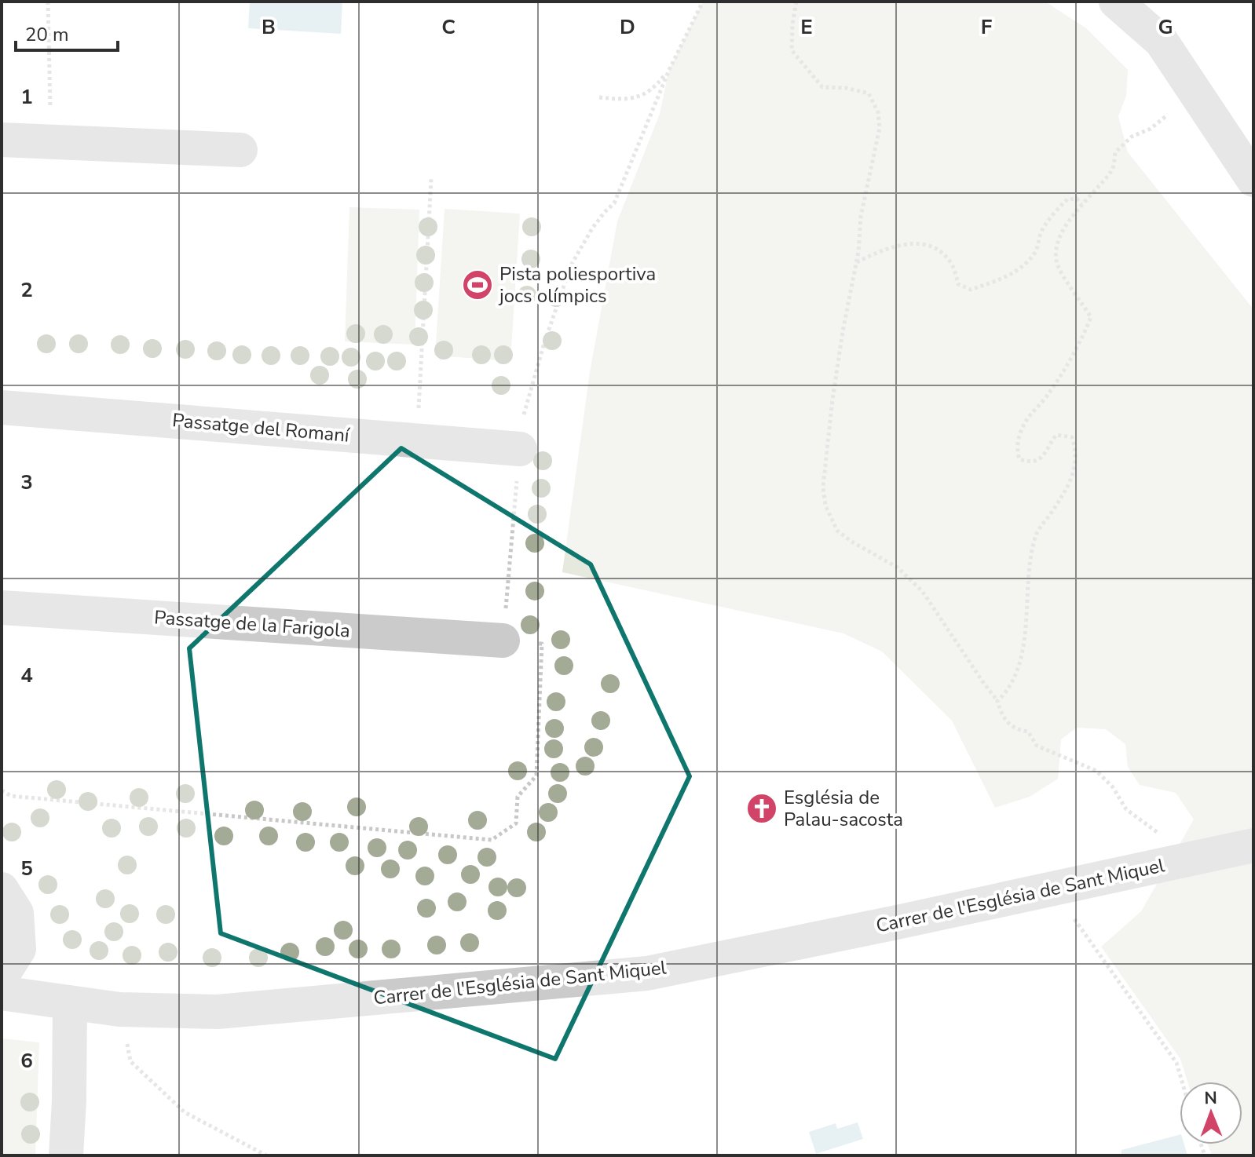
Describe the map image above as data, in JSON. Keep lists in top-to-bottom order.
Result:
{
  "streets": {
    "street": ["Passatge del Romaní", "Passatge de la Farigola", "Carrer de l'Església de Sant Miquel"]
  },
  "places": {
    "sports": ["Pista poliesportiva jocs olímpics"],
    "church": ["Església de Palau-sacosta"]
  },
  "scale_bar": "20 m",
  "north": "top",
  "grid": {
    "columns": [
      "B",
      "C",
      "D",
      "E",
      "F",
      "G"
    ],
    "rows": [
      "1",
      "2",
      "3",
      "4",
      "5",
      "6"
    ]
  }
}
